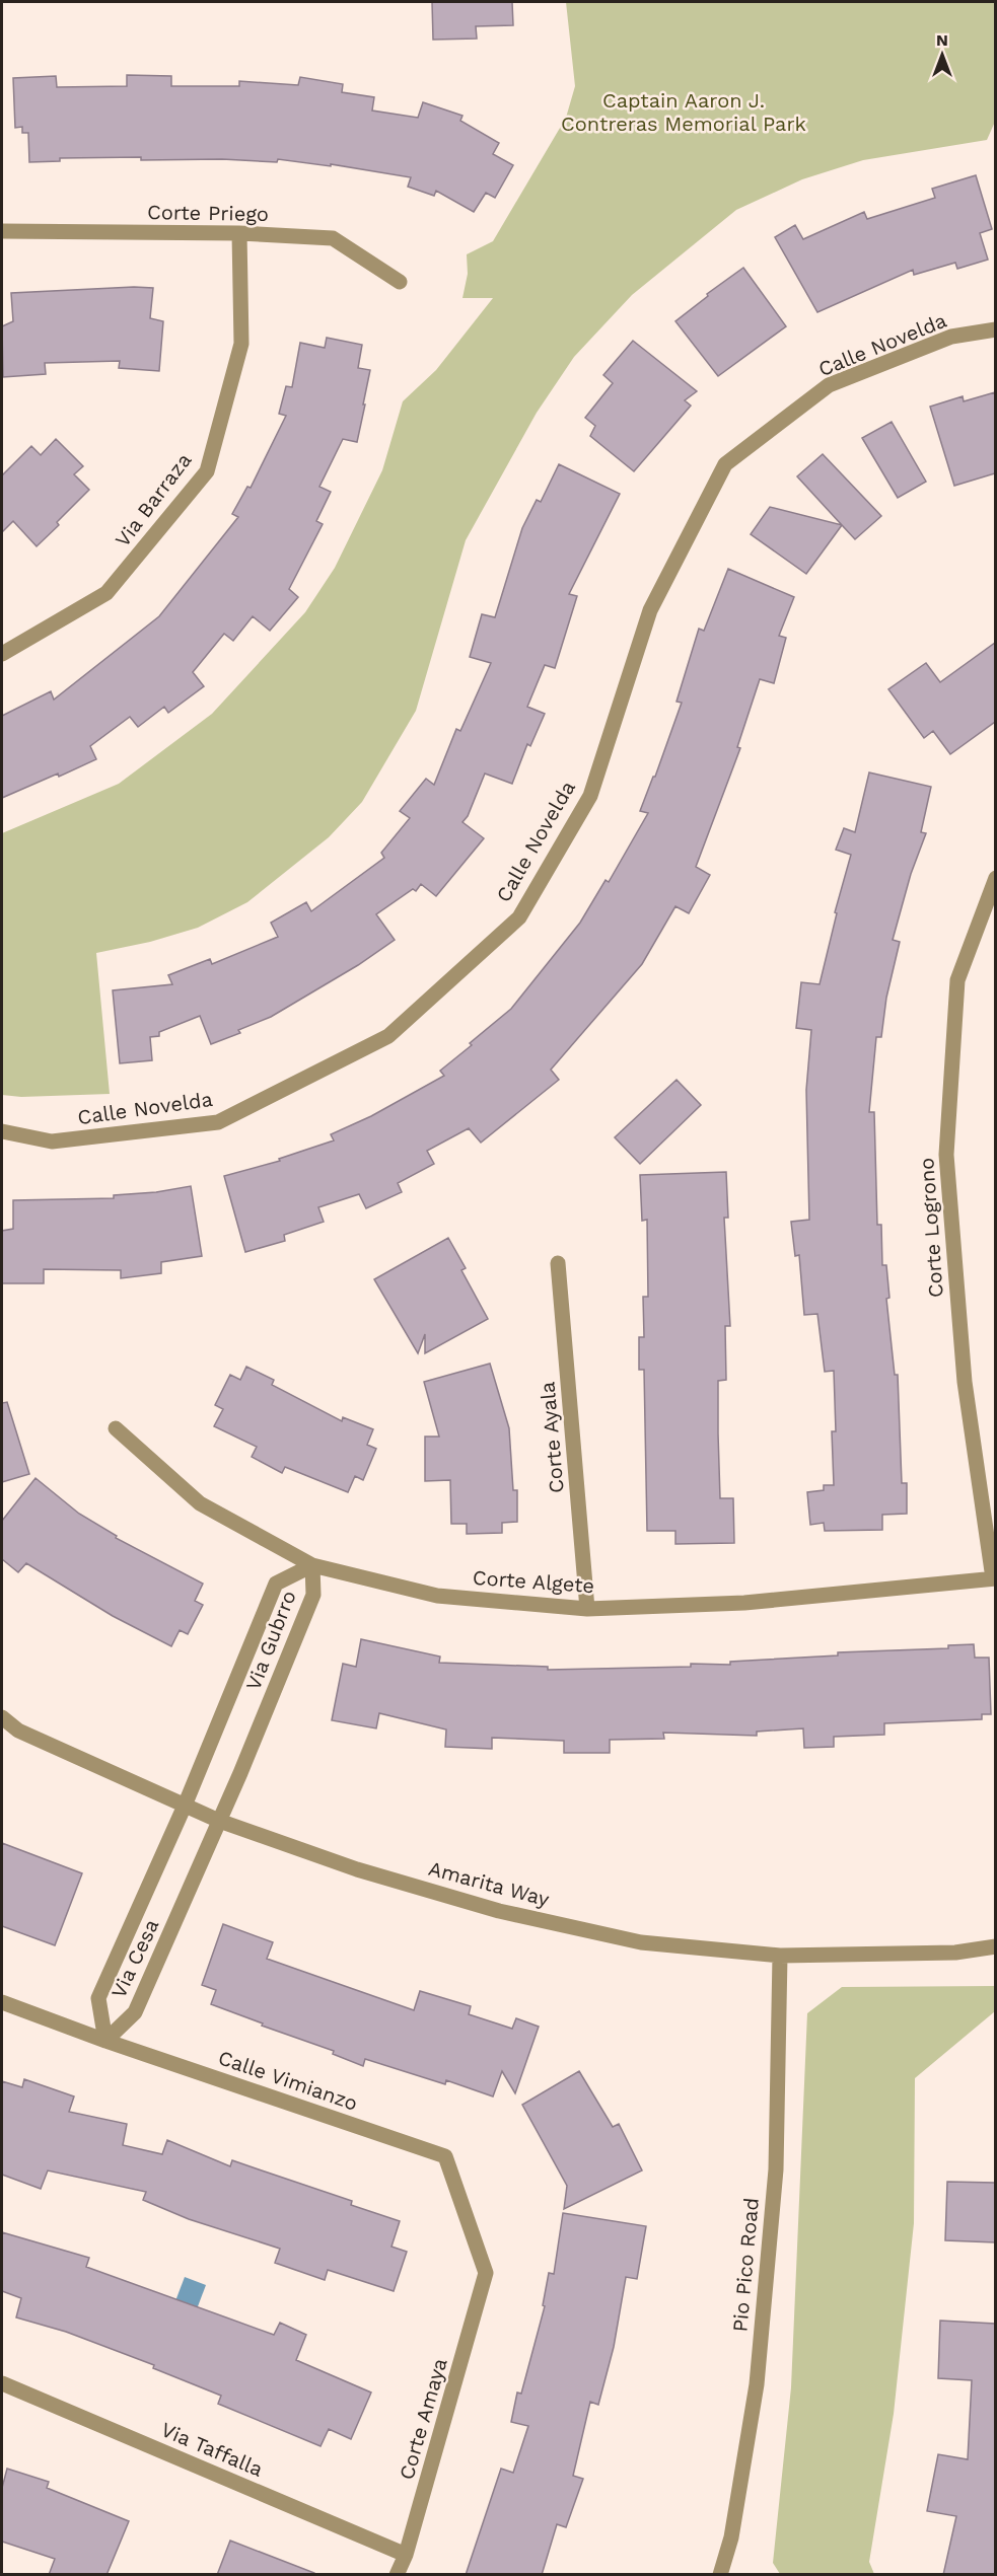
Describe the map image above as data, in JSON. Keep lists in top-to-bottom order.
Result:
{
  "streets": {
    "street": [
      "Corte Priego",
      "Calle Novelda",
      "Via Barraza",
      "Corte Logrono",
      "Corte Ayala",
      "Corte Algete",
      "Via Gubrro",
      "Amarita Way",
      "Via Cesa",
      "Calle Vimianzo",
      "Pio Pico Road",
      "Corte Amaya",
      "Via Taffalla"
    ]
  },
  "crossings": [
    ["Corte Priego", "Via Barraza"],
    ["Corte Logrono", "Corte Algete"],
    ["Corte Ayala", "Corte Algete"],
    ["Corte Algete", "Via Gubrro"],
    ["Via Gubrro", "Amarita Way"],
    ["Via Gubrro", "Via Cesa"],
    ["Amarita Way", "Via Cesa"],
    ["Amarita Way", "Pio Pico Road"],
    ["Via Cesa", "Calle Vimianzo"],
    ["Calle Vimianzo", "Corte Amaya"],
    ["Corte Amaya", "Via Taffalla"]
  ],
  "parks": ["Captain Aaron J. Contreras Memorial Park"],
  "north": "top"
}
